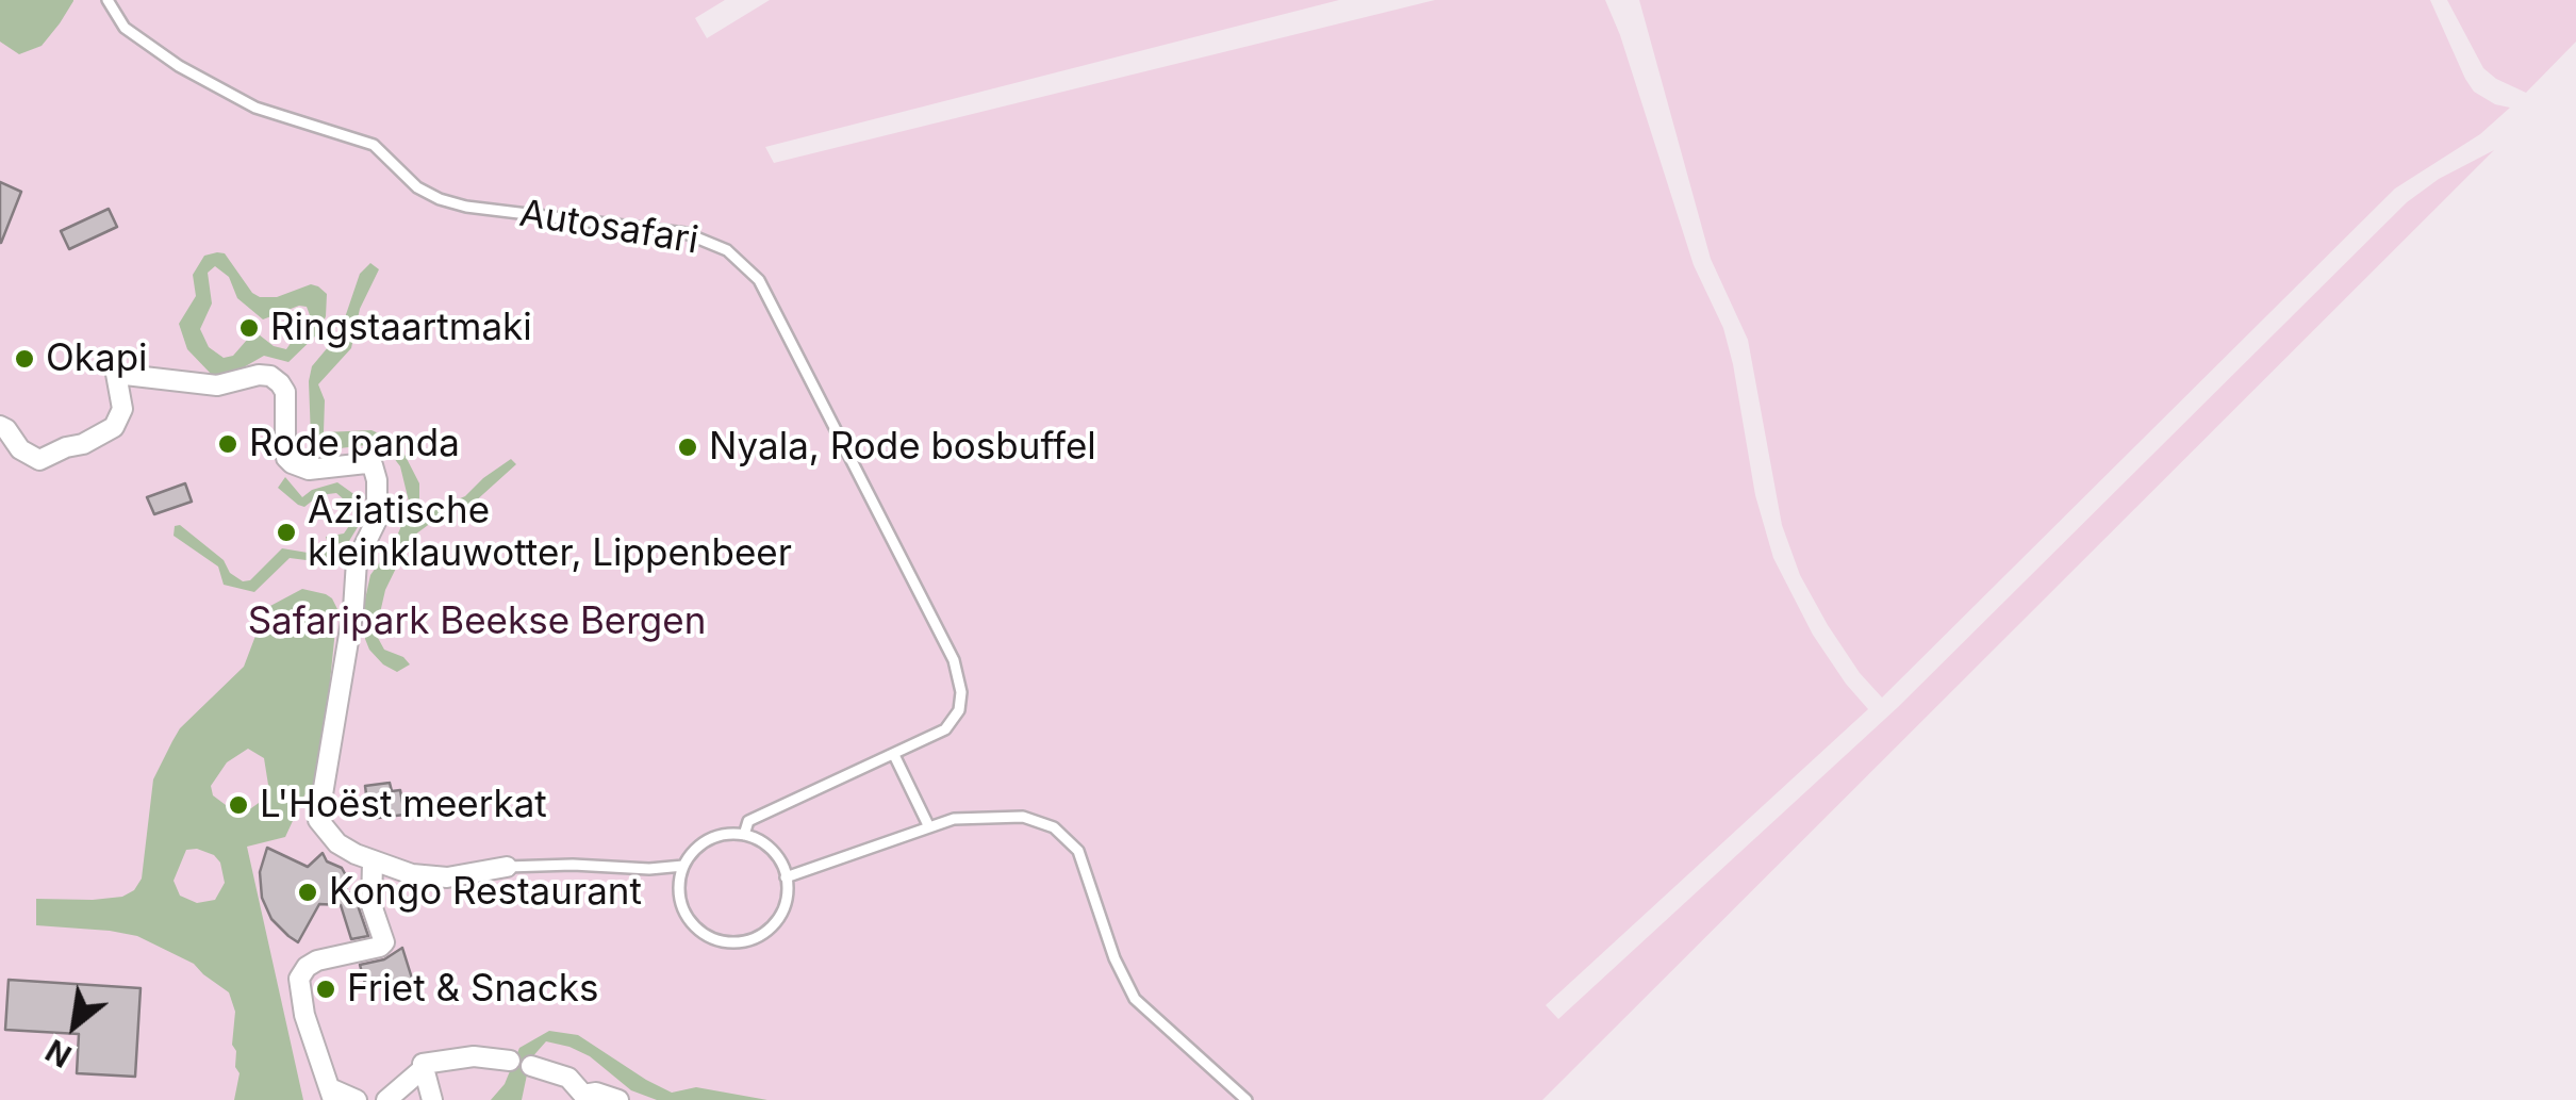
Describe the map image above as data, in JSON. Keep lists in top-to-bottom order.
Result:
{
  "streets": {
    "lane": ["Autosafari"]
  },
  "parks": ["Safaripark Beekse Bergen"],
  "places": [
    "Ringstaartmaki",
    "Okapi",
    "Rode panda",
    "Nyala, Rode bosbuffel",
    "Aziatische kleinklauwotter, Lippenbeer",
    "L'Hoëst meerkat",
    "Kongo Restaurant",
    "Friet & Snacks"
  ],
  "north": "bottom left"
}
